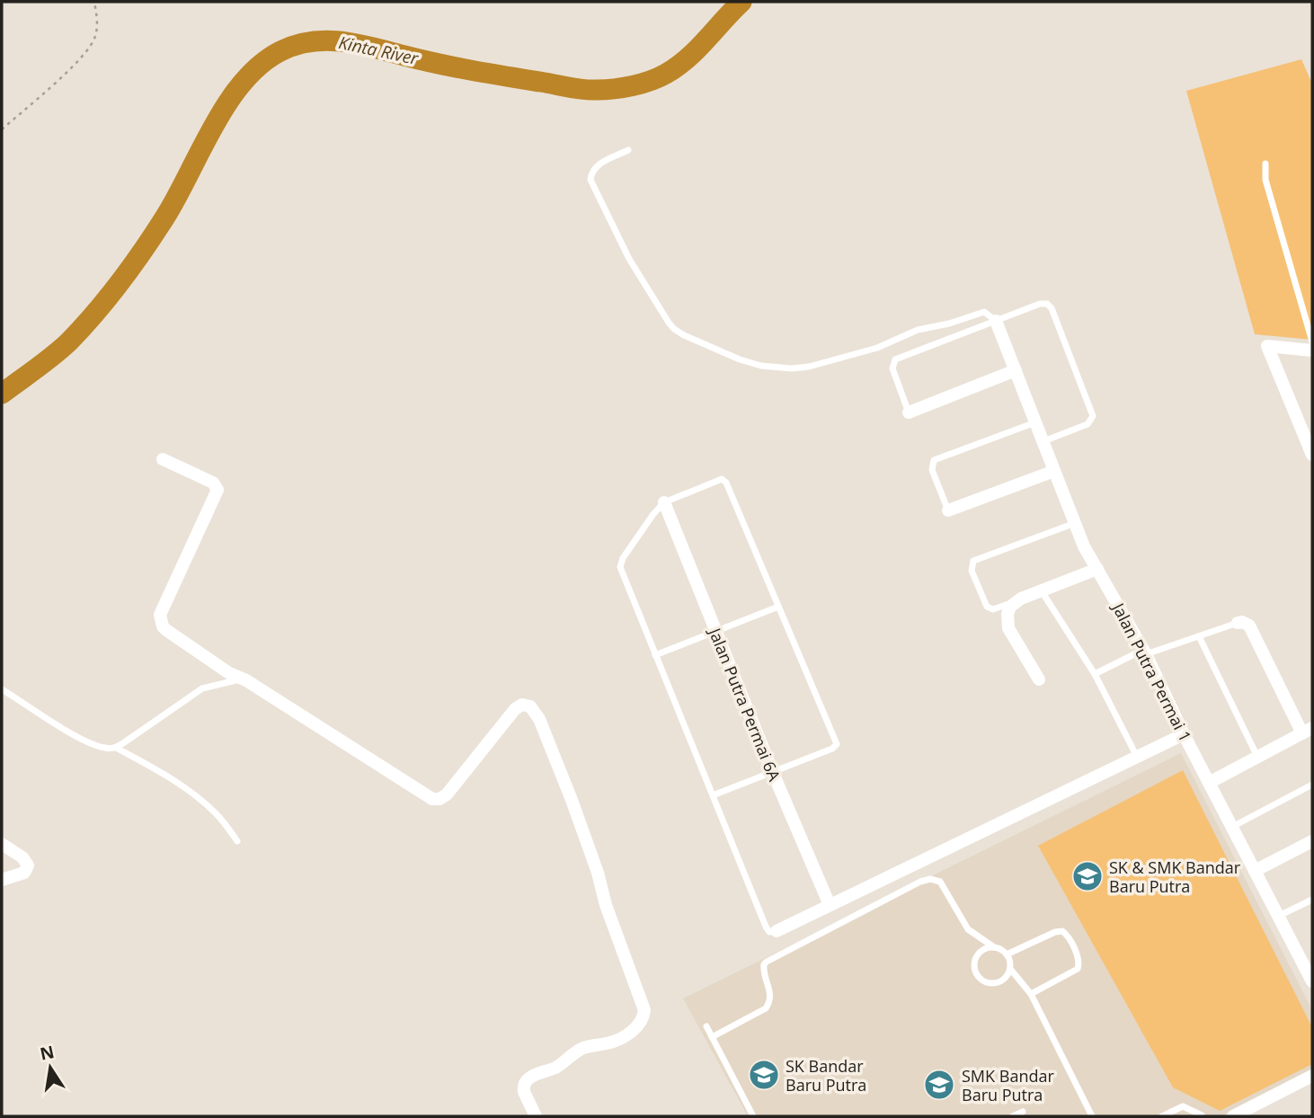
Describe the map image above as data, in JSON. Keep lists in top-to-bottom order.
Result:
{
  "streets": {
    "street": ["Jalan Putra Permai 1", "Jalan Putra Permai 6A"]
  },
  "water": ["Kinta River"],
  "places": {
    "school or university": ["SK & SMK Bandar Baru Putra", "SK Bandar Baru Putra", "SMK Bandar Baru Putra"]
  },
  "north": "top"
}
